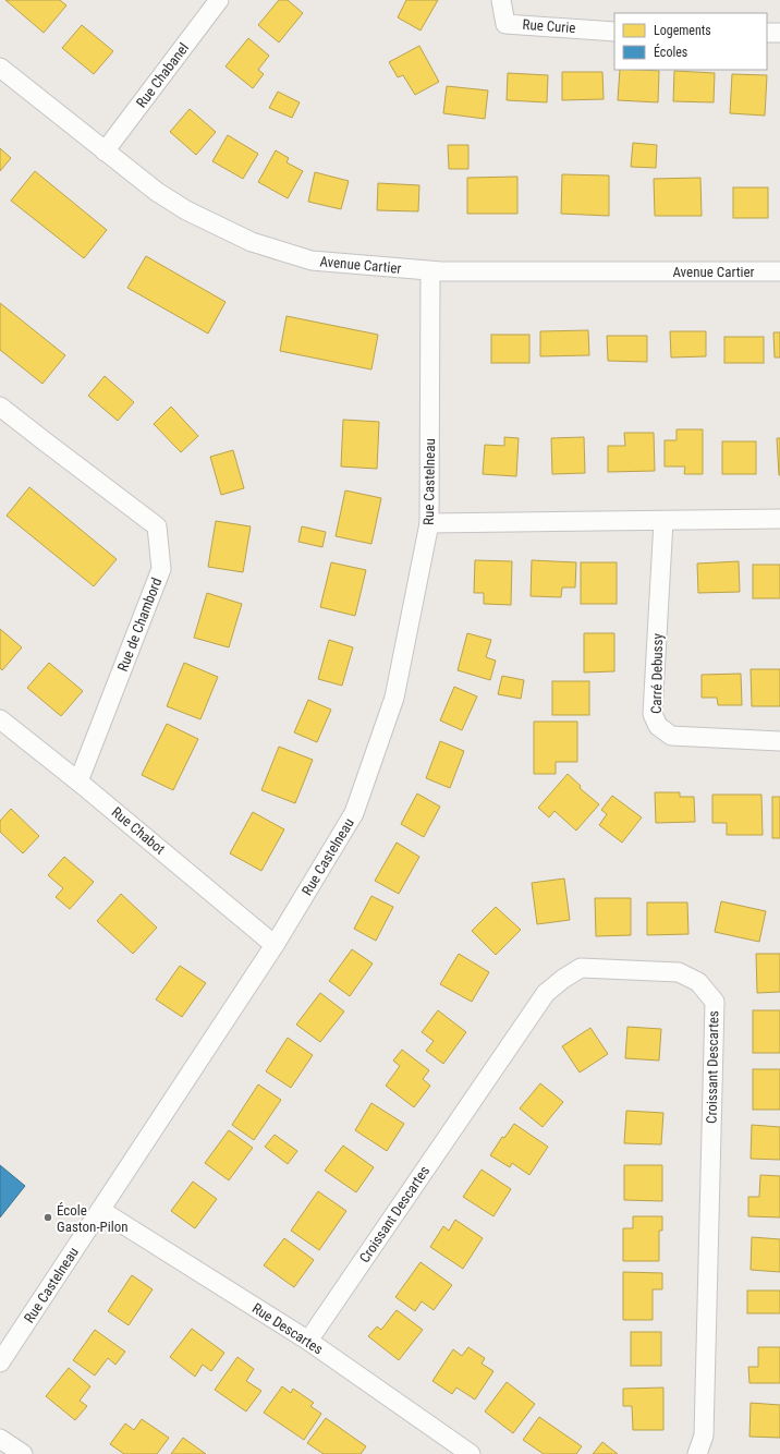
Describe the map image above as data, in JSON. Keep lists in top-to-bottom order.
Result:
{
  "streets": {
    "street": [
      "Rue Curie",
      "Rue Chabanel",
      "Avenue Cartier",
      "Rue Castelneau",
      "Rue de Chambord",
      "Carré Debussy",
      "Rue Chabot",
      "Croissant Descartes",
      "Rue Descartes"
    ]
  },
  "crossings": [
    ["Rue Chabanel", "Avenue Cartier"],
    ["Avenue Cartier", "Rue Castelneau"],
    ["Rue Castelneau", "Rue Chabot"],
    ["Rue Castelneau", "Rue Descartes"],
    ["Rue de Chambord", "Rue Chabot"],
    ["Croissant Descartes", "Rue Descartes"]
  ],
  "places": ["École Gaston-Pilon"],
  "legend": ["Logements", "Écoles"]
}
